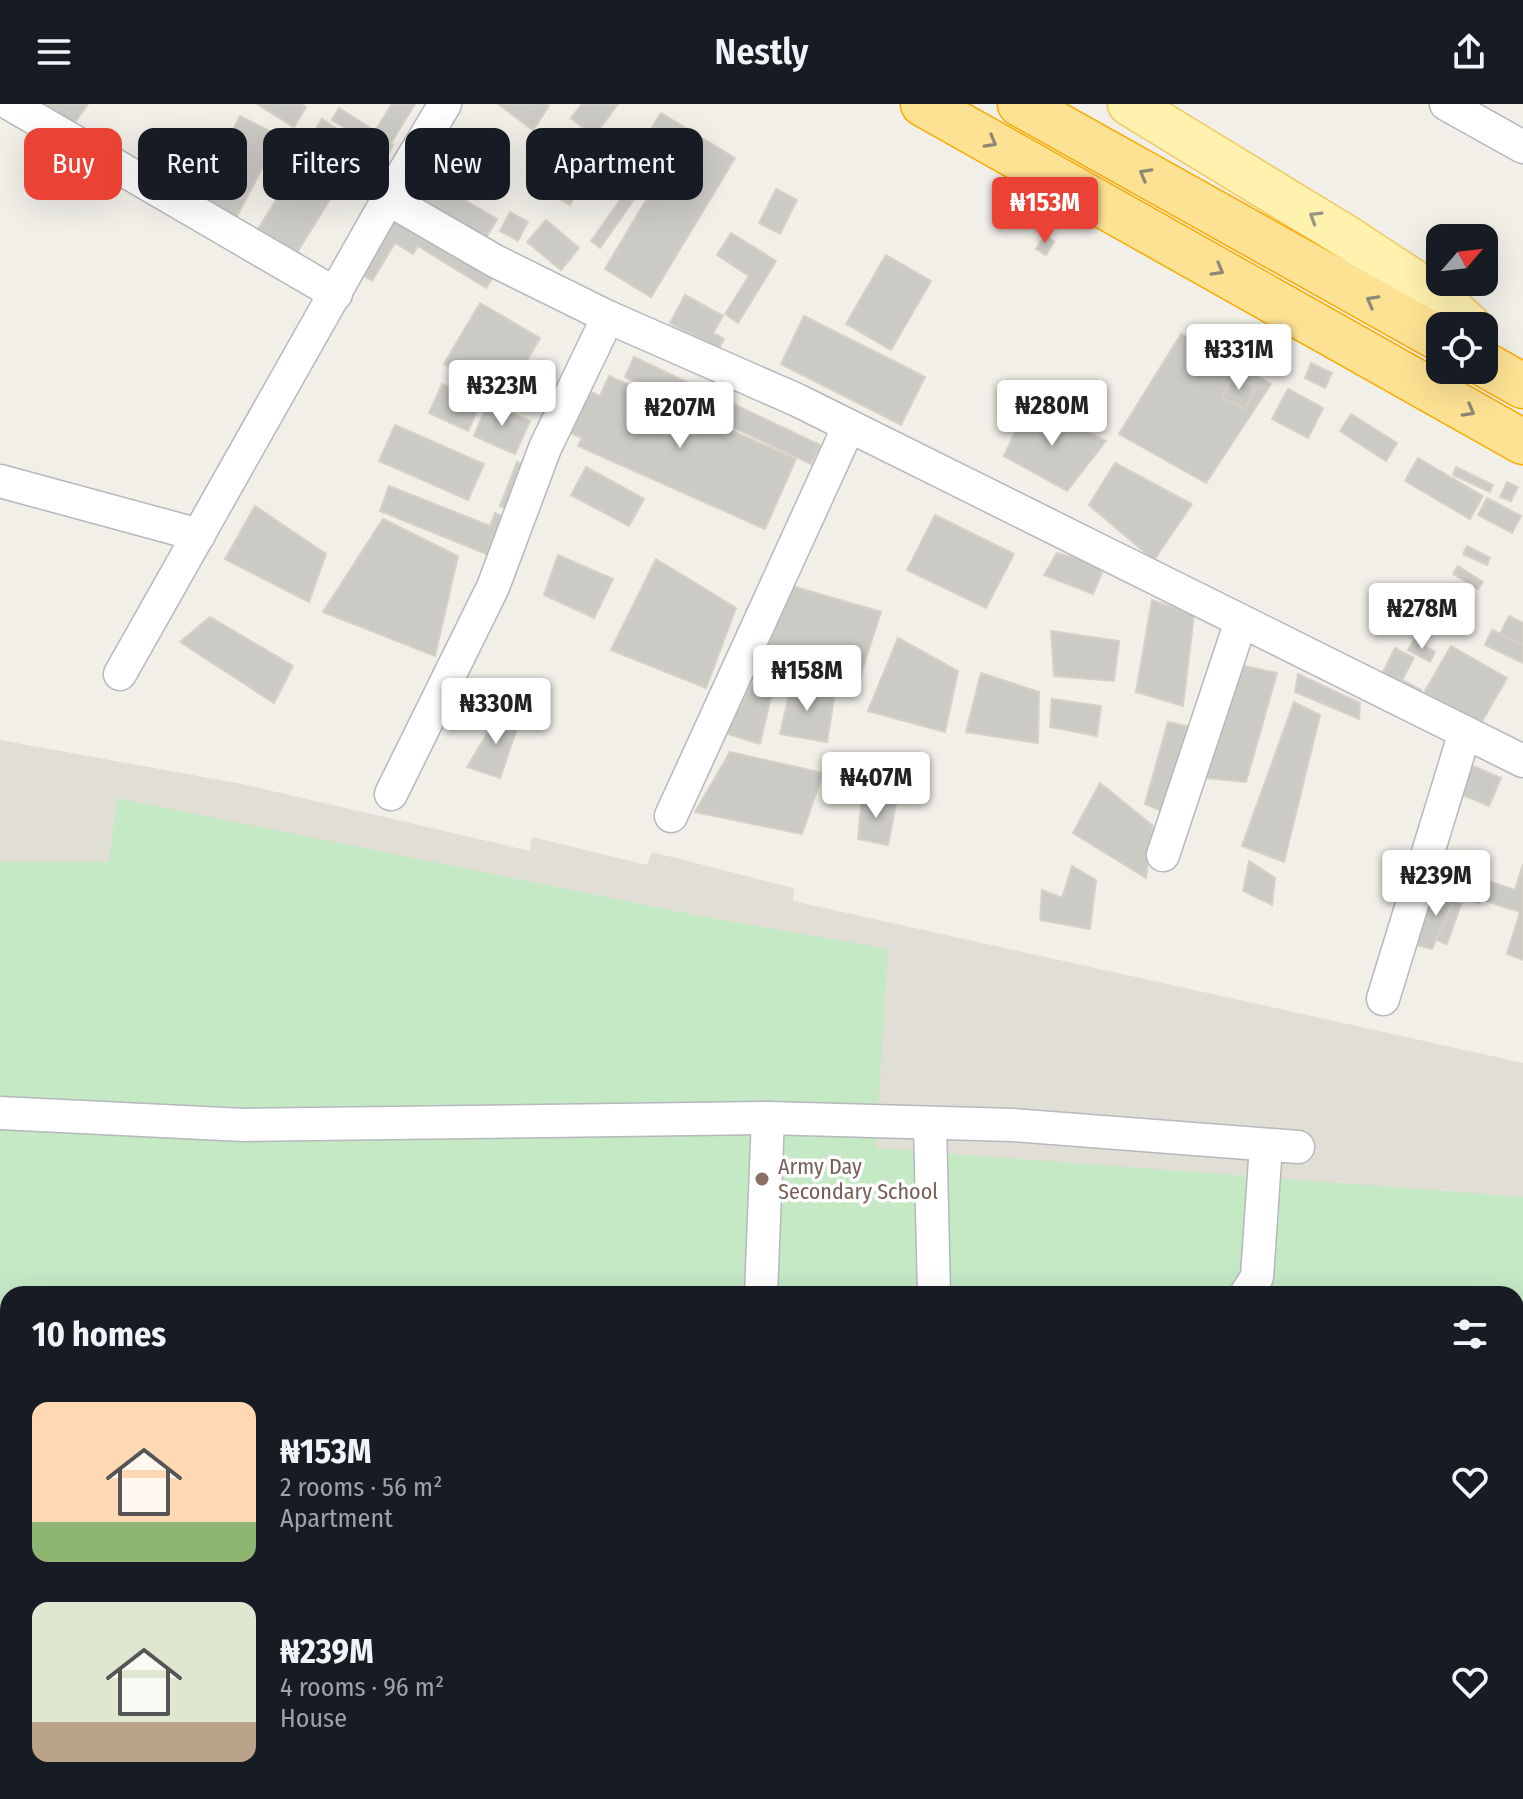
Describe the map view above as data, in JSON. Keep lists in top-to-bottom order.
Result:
{
  "places": ["Army Day Secondary School"],
  "north": "top right",
  "page": {
    "header": "Nestly",
    "chip": [
      "Buy",
      "Rent",
      "Filters",
      "New",
      "Apartment"
    ],
    "price": [
      "₦153M",
      "₦331M",
      "₦323M",
      "₦280M",
      "₦207M",
      "₦278M",
      "₦158M",
      "₦330M",
      "₦407M",
      "₦239M"
    ],
    "heading": "10 homes",
    "list": [
      {
        "name": "₦153M",
        "note": "2 rooms · 56 m² · Apartment"
      },
      {
        "name": "₦239M",
        "note": "4 rooms · 96 m² · House"
      }
    ]
  }
}
